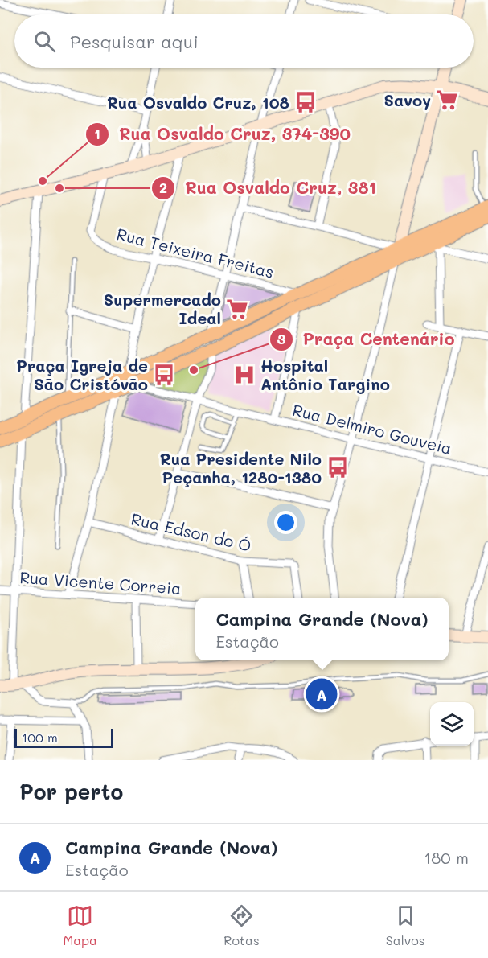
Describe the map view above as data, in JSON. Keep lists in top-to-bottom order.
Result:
{
  "streets": {
    "street": [
      "Rua Teixeira Freitas",
      "Rua Delmiro Gouveia",
      "Rua Edson do Ó",
      "Rua Vicente Correia"
    ]
  },
  "places": {
    "supermarket": ["Savoy", "Supermercado Ideal"],
    "bus stop": ["Rua Osvaldo Cruz, 108", "Praça Igreja de São Cristóvão", "Rua Presidente Nilo Peçanha, 1280-1380"],
    "other": ["Rua Osvaldo Cruz, 374-390", "Rua Osvaldo Cruz, 381", "Praça Centenário"],
    "hospital": ["Hospital Antônio Targino"]
  },
  "scale_bar": "100 m",
  "page": {
    "search": "Pesquisar aqui",
    "popup": ["Campina Grande (Nova)", "Estação"],
    "pins": "A",
    "scale": "100 m",
    "heading": "Por perto",
    "list": [
      {
        "mark": "A",
        "name": "Campina Grande (Nova)",
        "note": "Estação",
        "value": "180 m"
      }
    ],
    "nav": ["Mapa", "Rotas", "Salvos"]
  }
}
